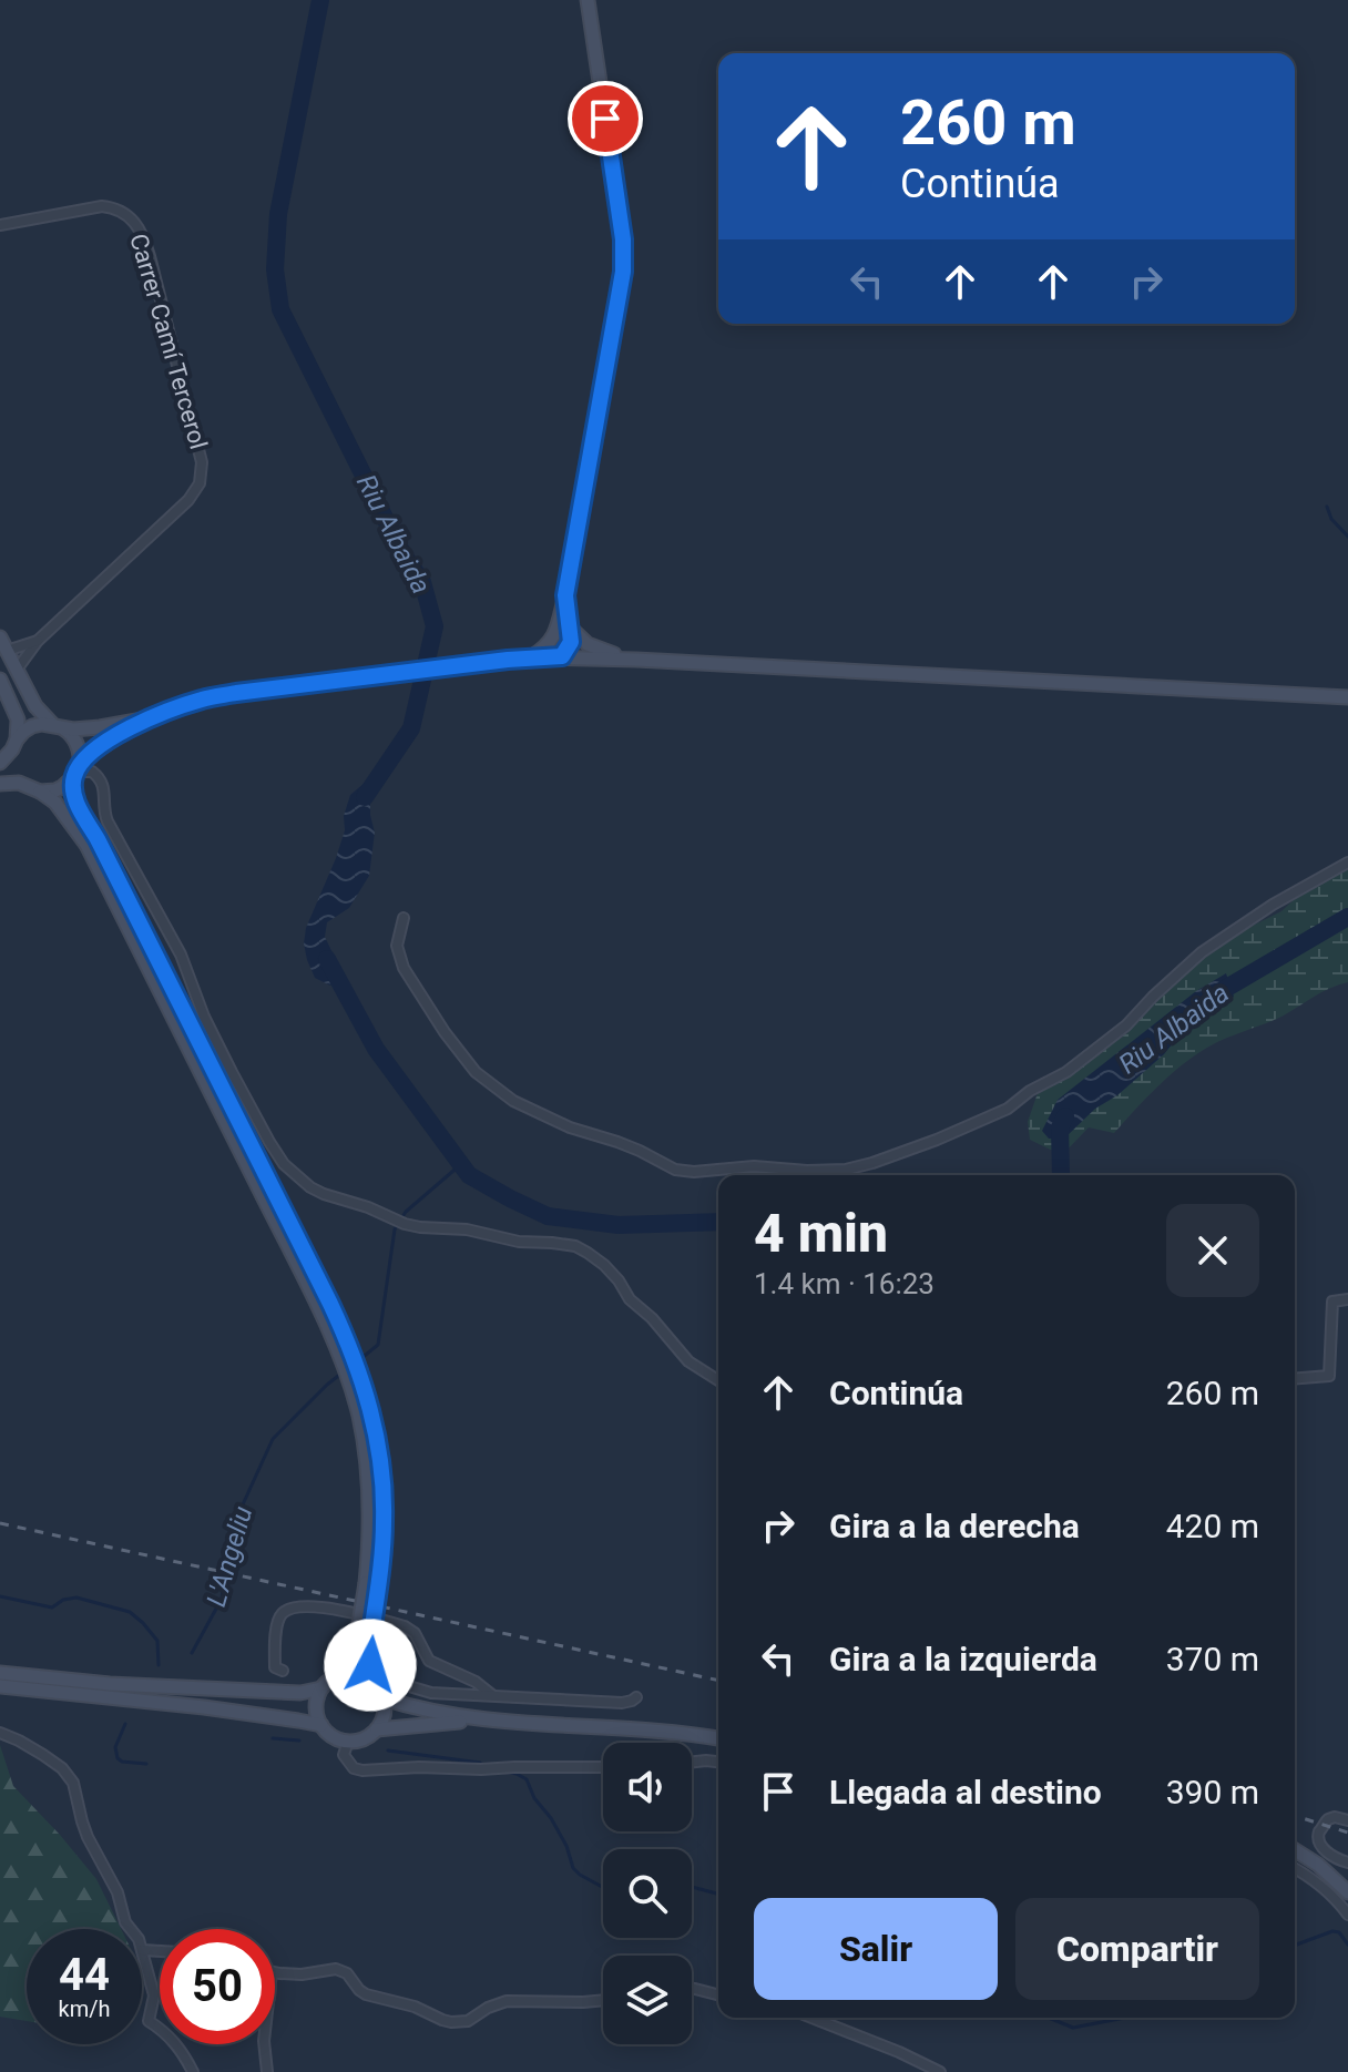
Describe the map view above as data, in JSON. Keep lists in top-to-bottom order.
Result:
{
  "streets": {
    "street": ["Carrer Camí Tercerol"]
  },
  "water": ["Riu Albaida", "L'Angeliu"],
  "page": {
    "turn": ["260 m", "Continúa"],
    "heading": ["4 min", "1.4 km · 16:23"],
    "list": [
      {
        "name": "Continúa",
        "value": "260 m"
      },
      {
        "name": "Gira a la derecha",
        "value": "420 m"
      },
      {
        "name": "Gira a la izquierda",
        "value": "370 m"
      },
      {
        "name": "Llegada al destino",
        "value": "390 m"
      }
    ],
    "buttons": ["Salir", "Compartir"],
    "speed": "44 km/h",
    "limit": "50"
  }
}
